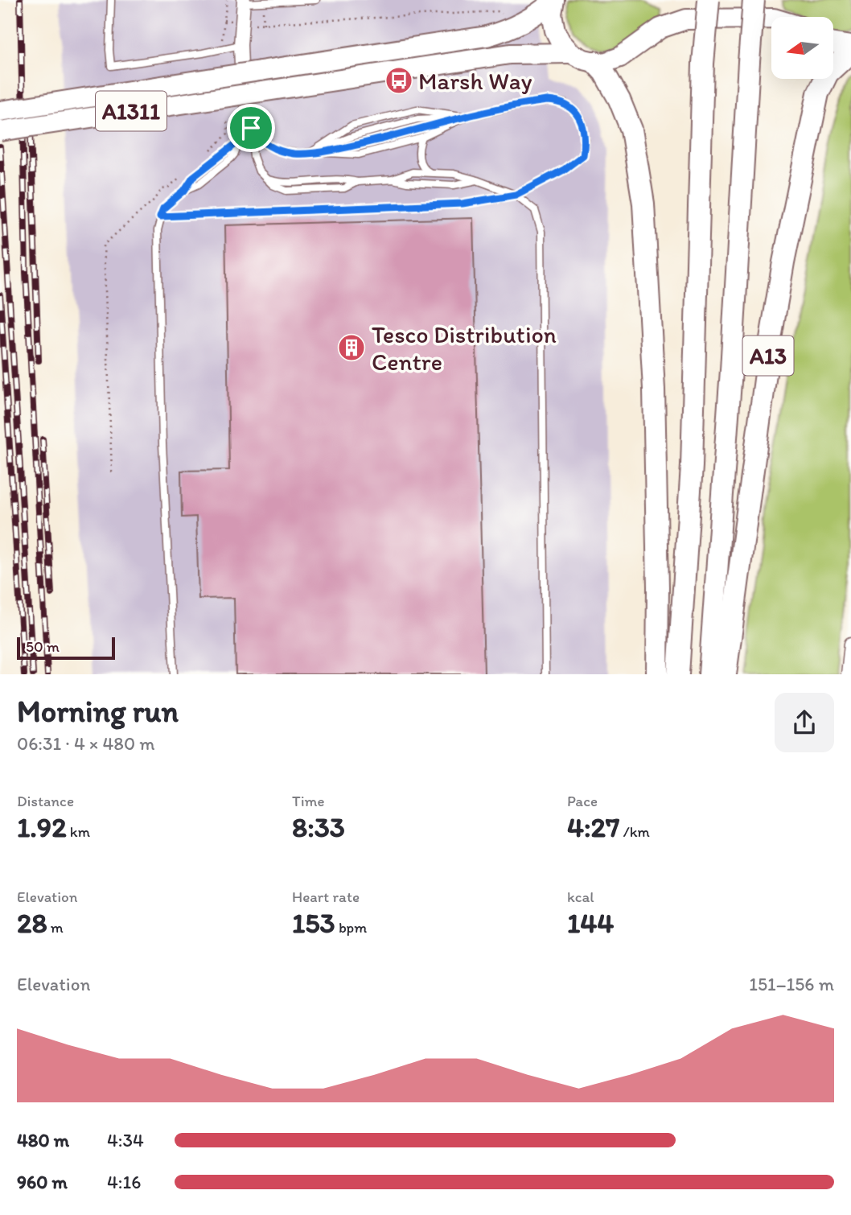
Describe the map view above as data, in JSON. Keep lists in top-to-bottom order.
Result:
{
  "streets": {
    "highway": ["A13"],
    "main road": ["A1311"]
  },
  "places": {
    "bus stop": ["Marsh Way"],
    "building": ["Tesco Distribution Centre"]
  },
  "scale_bar": "50 m",
  "north": "left",
  "page": {
    "scale": "50 m",
    "heading": ["Morning run", "06:31 · 4 × 480 m"],
    "stats": [
      ["Distance", "1.92 km"],
      ["Time", "8:33"],
      ["Pace", "4:27 /km"],
      ["Elevation", "28 m"],
      ["Heart rate", "153 bpm"],
      ["kcal", "144"]
    ],
    "chart": ["Elevation", "151–156 m"],
    "list": [
      {
        "name": "480 m",
        "note": "4:34"
      },
      {
        "name": "960 m",
        "note": "4:16"
      }
    ]
  }
}
